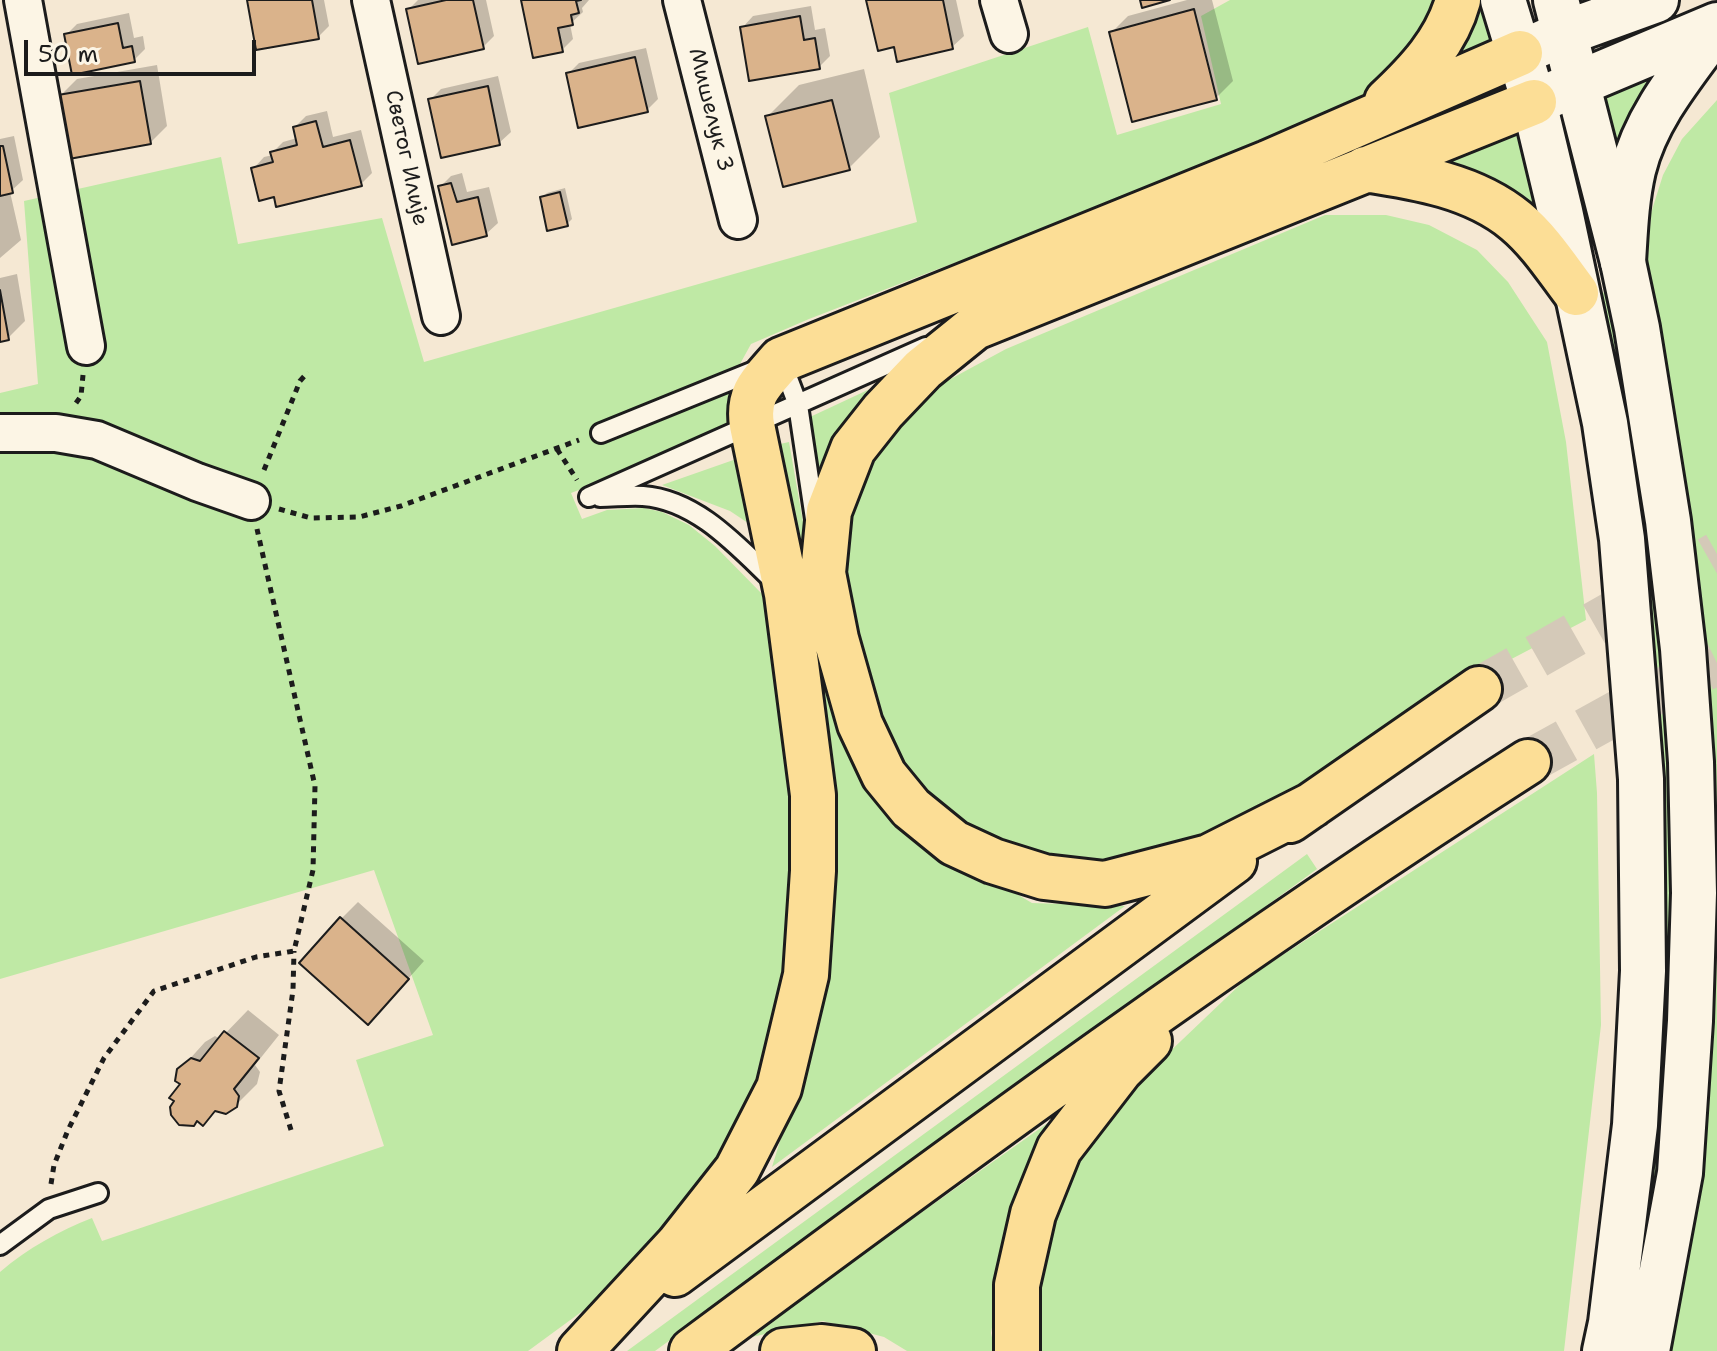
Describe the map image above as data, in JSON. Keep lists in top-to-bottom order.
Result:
{
  "streets": {
    "street": ["Мишелук 3", "Светог Илије"]
  },
  "scale_bar": "50 m"
}
